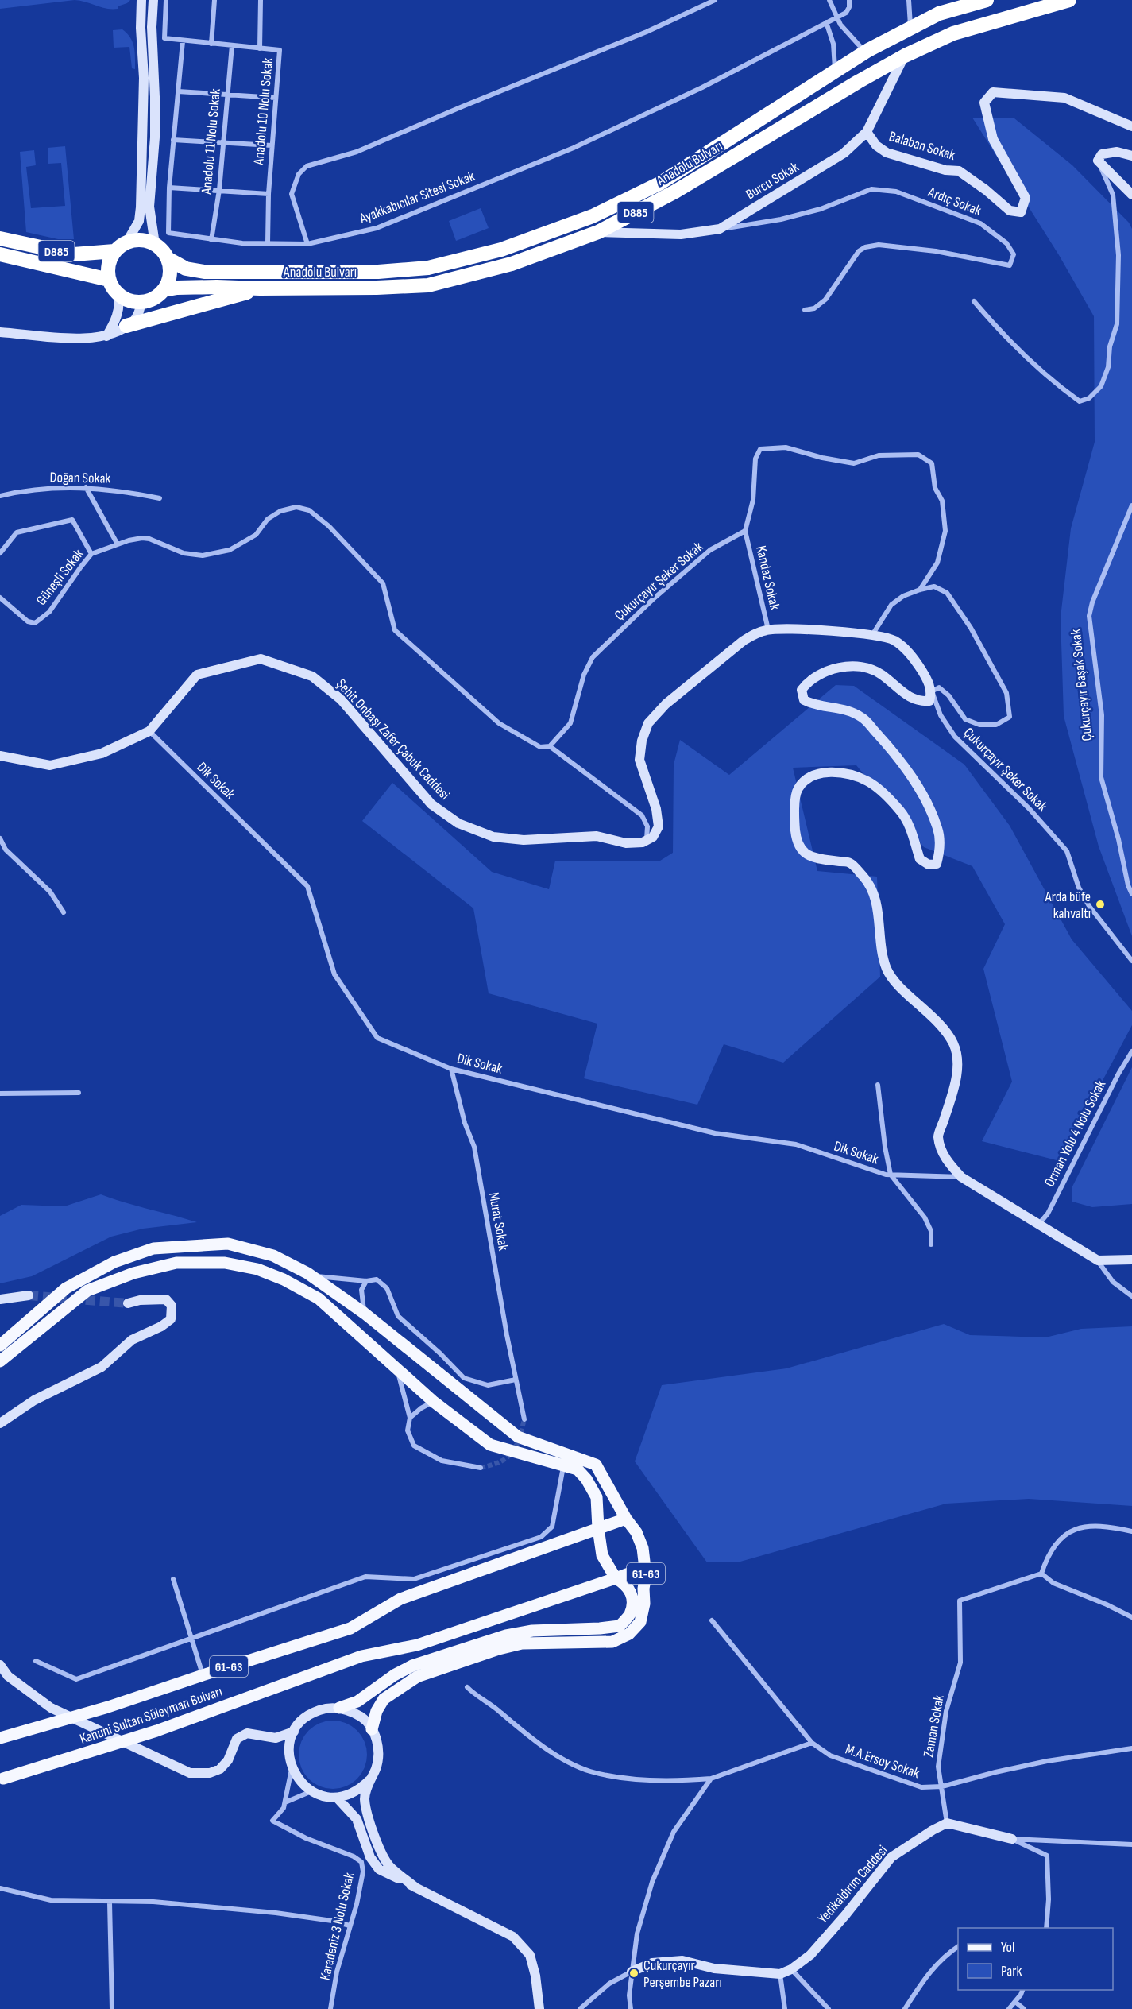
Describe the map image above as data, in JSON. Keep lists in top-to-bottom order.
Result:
{
  "streets": {
    "highway": ["Anadolu Bulvarı", "D885"],
    "main road": ["61-63", "Kanuni Sultan Süleyman Bulvarı"],
    "street": [
      "Anadolu 10 Nolu Sokak",
      "Anadolu 11 Nolu Sokak",
      "Balaban Sokak",
      "Burcu Sokak",
      "Ayakkabıcılar Sitesi Sokak",
      "Ardıç Sokak",
      "Doğan Sokak",
      "Güneşli Sokak",
      "Kandaz Sokak",
      "Çukurçayır Şeker Sokak",
      "Çukurçayır Başak Sokak",
      "Şehit Onbaşı Zafer Çabuk Caddesi",
      "Dik Sokak",
      "Orman Yolu 4 Nolu Sokak",
      "Murat Sokak",
      "Zaman Sokak",
      "M.A.Ersoy Sokak",
      "Yedikaldırım Caddesi",
      "Karadeniz 3 Nolu Sokak"
    ]
  },
  "crossings": [
    ["Anadolu 10 Nolu Sokak", "Ayakkabıcılar Sitesi Sokak"],
    ["Anadolu 11 Nolu Sokak", "Ayakkabıcılar Sitesi Sokak"],
    ["Balaban Sokak", "Burcu Sokak"],
    ["Anadolu Bulvarı", "Burcu Sokak"],
    ["Anadolu Bulvarı", "D885"],
    ["Burcu Sokak", "Ardıç Sokak"],
    ["Güneşli Sokak", "Çukurçayır Şeker Sokak"],
    ["Kandaz Sokak", "Çukurçayır Şeker Sokak"],
    ["Şehit Onbaşı Zafer Çabuk Caddesi", "Dik Sokak"],
    ["Dik Sokak", "Murat Sokak"],
    ["61-63", "Kanuni Sultan Süleyman Bulvarı"],
    ["Zaman Sokak", "M.A.Ersoy Sokak"],
    ["Zaman Sokak", "Yedikaldırım Caddesi"]
  ],
  "places": ["Arda büfe kahvaltı", "Çukurçayır Perşembe Pazarı"],
  "legend": ["Yol", "Park"]
}
